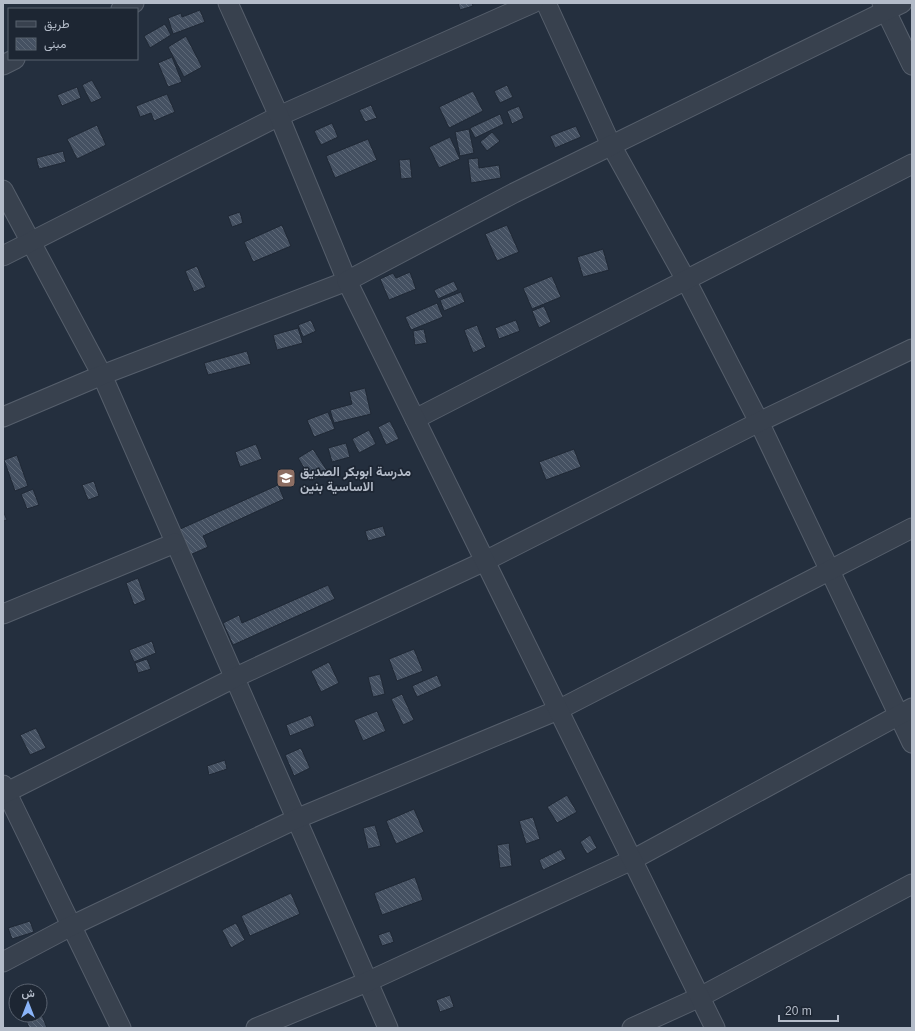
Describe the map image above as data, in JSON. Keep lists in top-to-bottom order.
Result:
{
  "places": {
    "school or university": ["مدرسة ابوبكر الصديق الاساسية بنين"]
  },
  "legend": ["طريق", "مبنى"],
  "scale_bar": "20 m",
  "north": "top"
}
